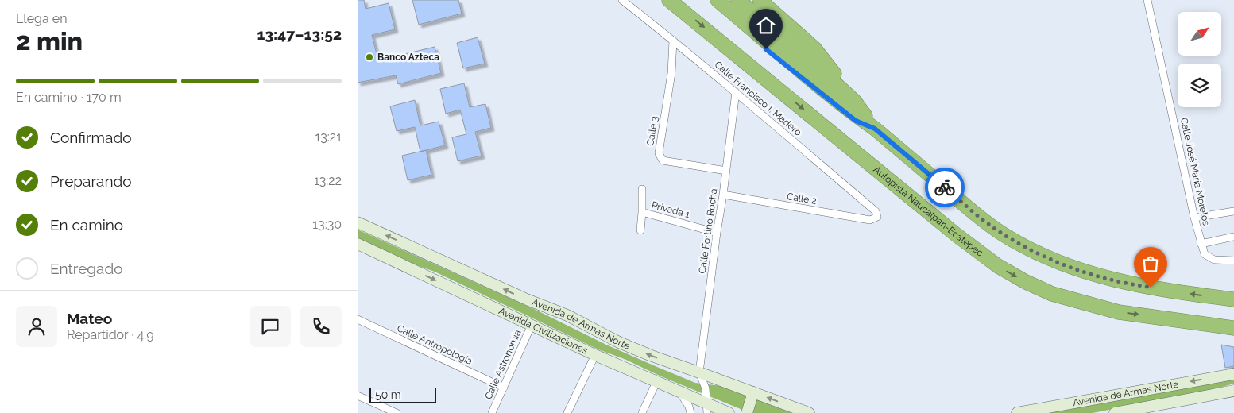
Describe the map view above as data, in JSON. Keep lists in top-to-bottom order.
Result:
{
  "streets": {
    "highway": ["Autopista Naucalpan-Ecatepec"],
    "main road": ["Avenida de Armas Norte", "Avenida Civilizaciones"],
    "street": [
      "Calle Francisco I. Madero",
      "Calle 3",
      "Calle José María Morelos",
      "Calle 2",
      "Privada 1",
      "Calle Fortino Rocha",
      "Calle Antropología",
      "Calle Astronomía"
    ]
  },
  "crossings": [
    ["Calle Francisco I. Madero", "Calle 3"],
    ["Calle Francisco I. Madero", "Calle 2"],
    ["Calle Francisco I. Madero", "Calle Fortino Rocha"],
    ["Calle 3", "Calle Fortino Rocha"],
    ["Calle 2", "Calle Fortino Rocha"],
    ["Privada 1", "Calle Fortino Rocha"],
    ["Calle Fortino Rocha", "Avenida de Armas Norte"],
    ["Avenida Civilizaciones", "Calle Astronomía"],
    ["Calle Antropología", "Calle Astronomía"]
  ],
  "one_way": ["Avenida de Armas Norte", "Avenida Civilizaciones"],
  "places": ["Banco Azteca"],
  "scale_bar": "50 m",
  "north": "top right",
  "page": {
    "heading": ["2 min", "Llega en", "13:47–13:52"],
    "panel": ["Mateo", "Repartidor · 4.9"],
    "bar": "En camino · 170 m",
    "list": [
      ["Confirmado", "13:21"],
      ["Preparando", "13:22"],
      ["En camino", "13:30"],
      "Entregado"
    ],
    "scale": "50 m"
  }
}
